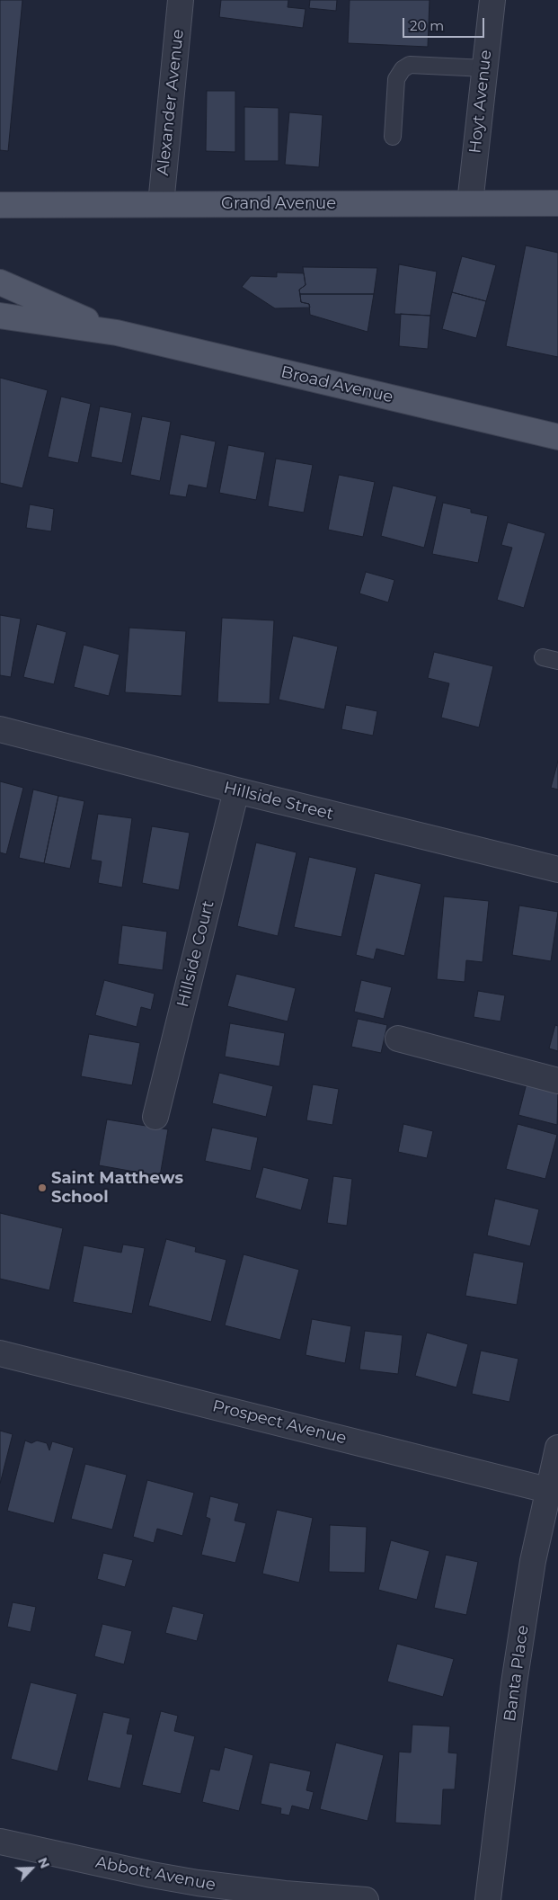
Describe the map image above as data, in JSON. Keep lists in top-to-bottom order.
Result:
{
  "streets": {
    "main road": ["Grand Avenue", "Broad Avenue"],
    "street": [
      "Hoyt Avenue",
      "Alexander Avenue",
      "Hillside Street",
      "Hillside Court",
      "Prospect Avenue",
      "Banta Place",
      "Abbott Avenue"
    ]
  },
  "crossings": [
    ["Hoyt Avenue", "Grand Avenue"],
    ["Alexander Avenue", "Grand Avenue"],
    ["Hillside Street", "Hillside Court"],
    ["Prospect Avenue", "Banta Place"]
  ],
  "places": ["Saint Matthews School"],
  "scale_bar": "20 m",
  "north": "top right"
}
